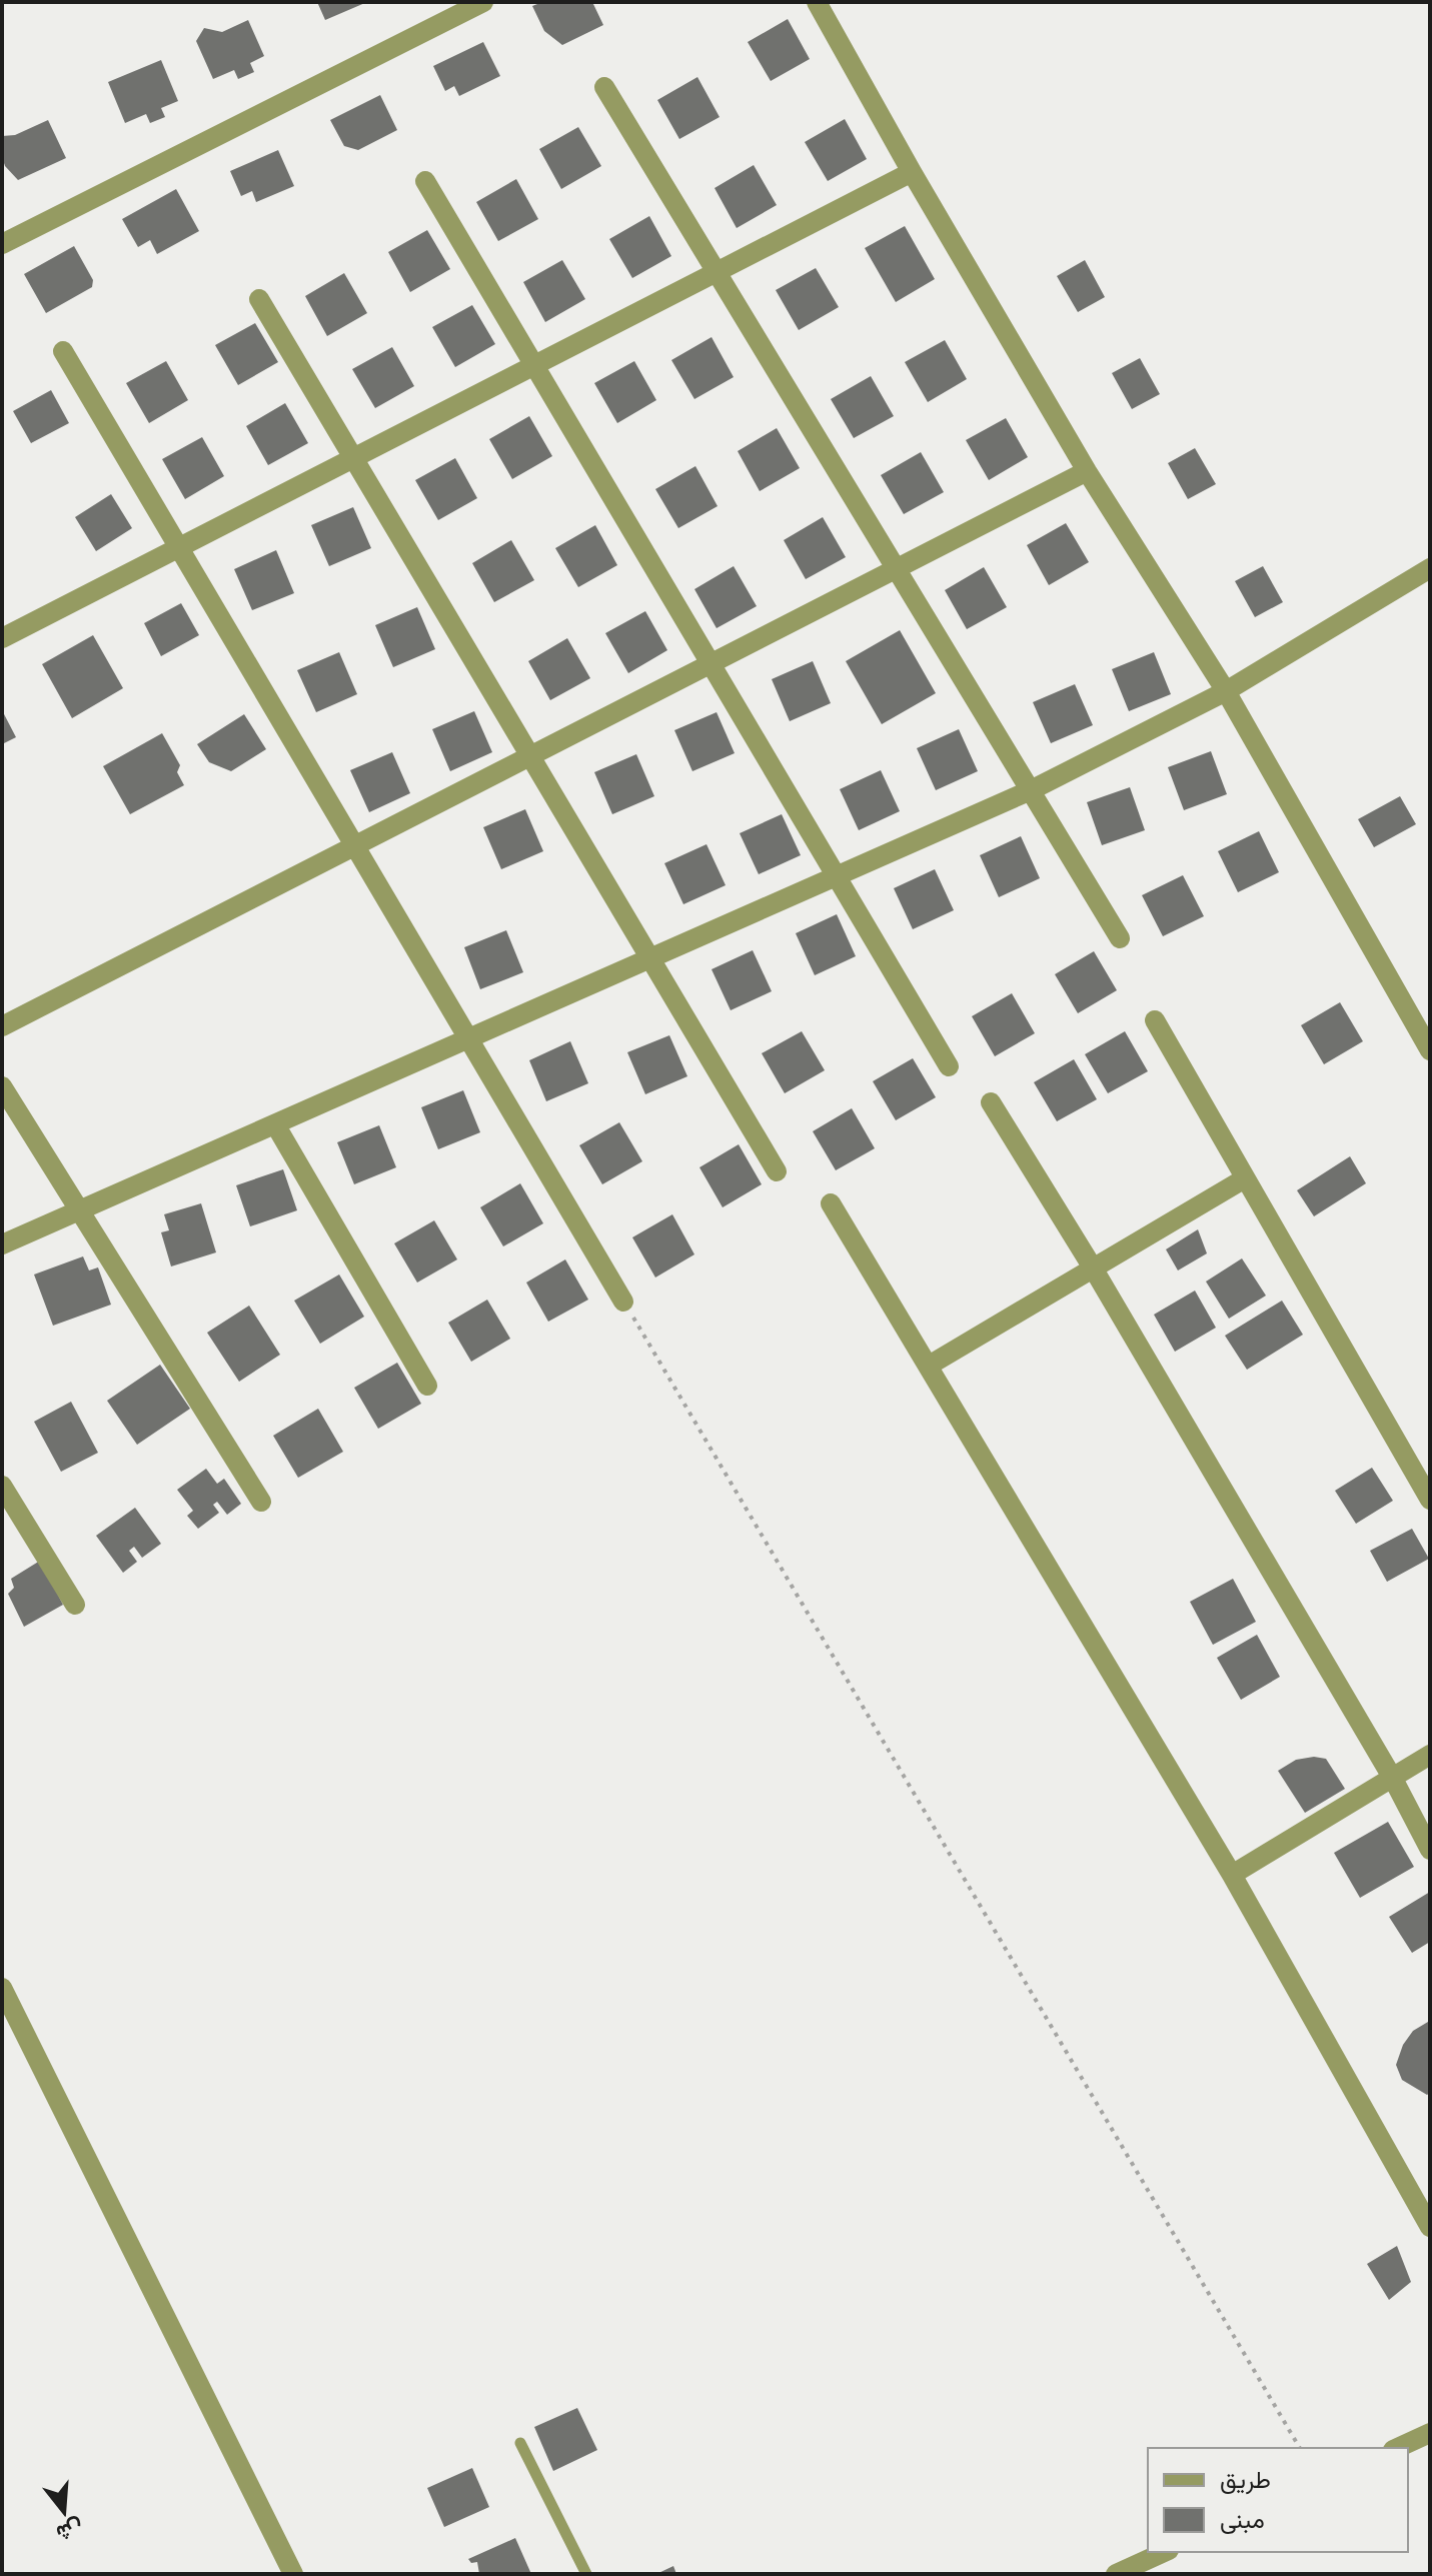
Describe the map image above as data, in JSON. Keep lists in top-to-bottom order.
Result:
{
  "legend": ["طريق", "مبنى"],
  "north": "bottom"
}
